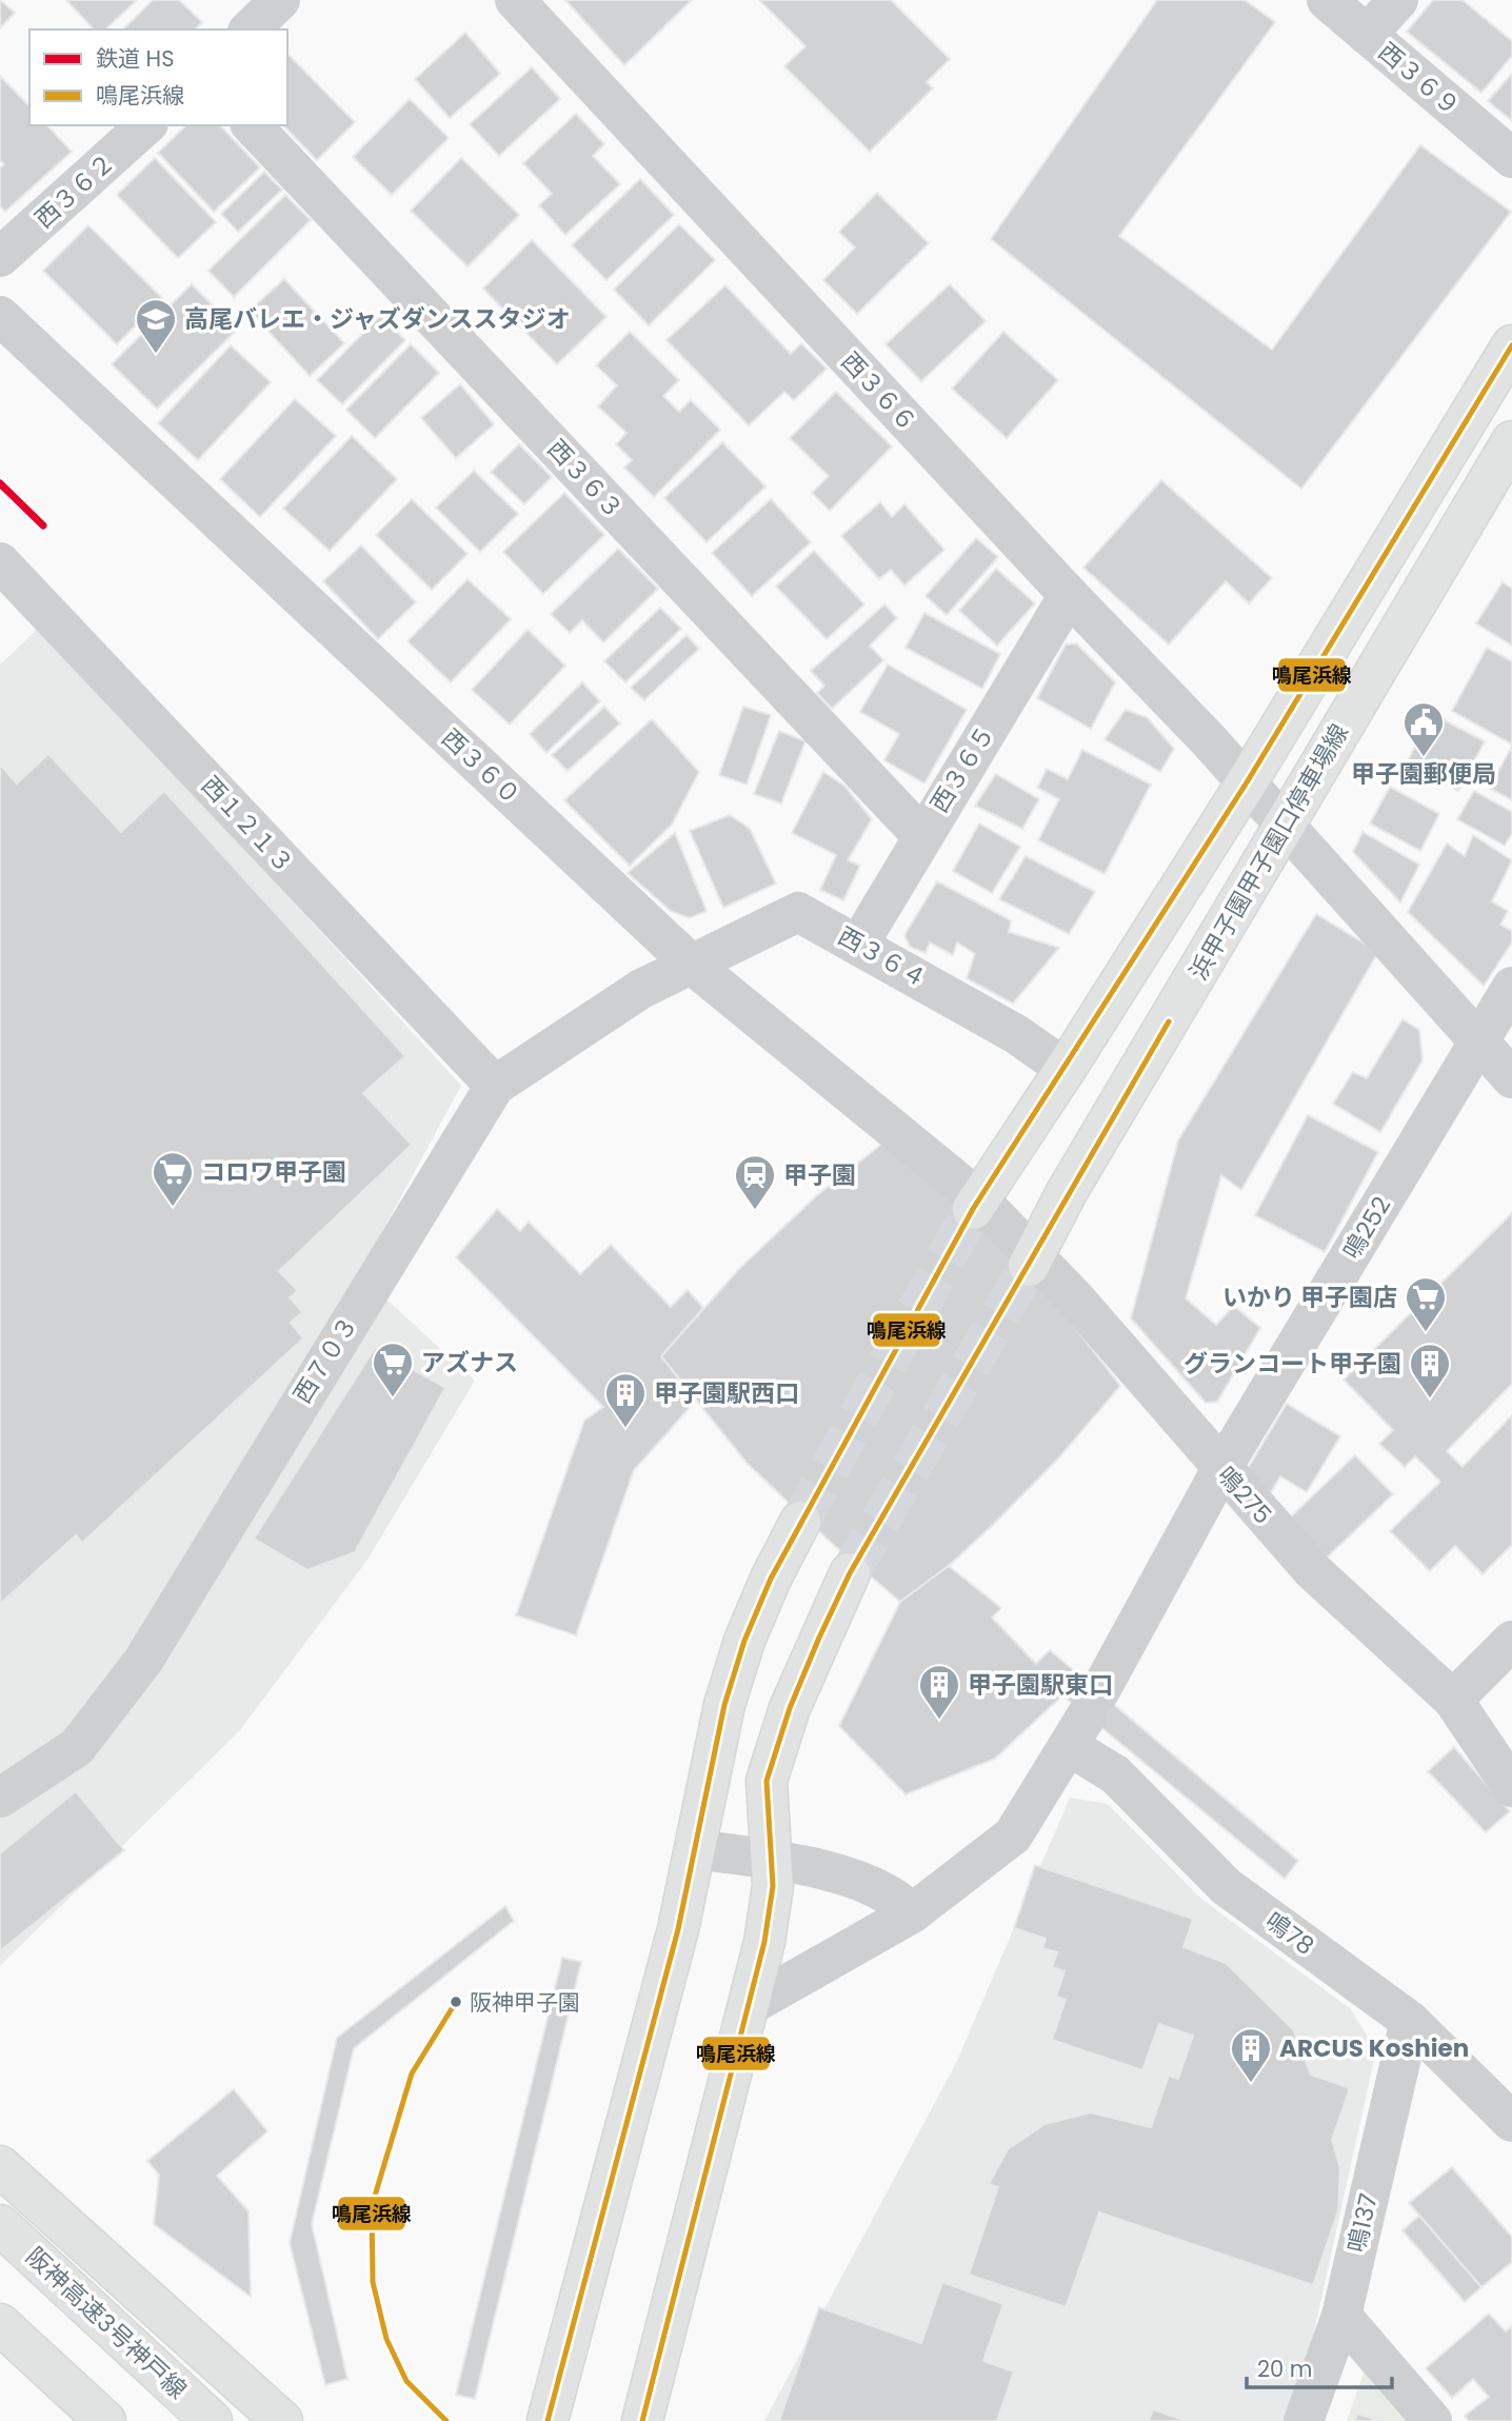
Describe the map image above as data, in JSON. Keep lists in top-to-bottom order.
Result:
{
  "streets": {
    "main road": ["浜甲子園甲子園口停車場線", "阪神高速3号神戸線"],
    "street": [
      "西３６９",
      "西３６２",
      "西３６６",
      "西３６３",
      "西３６０",
      "西３６５",
      "西１２１３",
      "西３６４",
      "鳴252",
      "西７０３",
      "鳴275",
      "鳴78",
      "鳴137"
    ]
  },
  "crossings": [
    ["西３６６", "西３６５"],
    ["西３６６", "浜甲子園甲子園口停車場線"],
    ["西３６６", "鳴252"],
    ["西３６３", "西３６５"],
    ["西３６０", "西３６４"],
    ["西３６０", "西７０３"],
    ["西３６０", "鳴275"],
    ["西３６５", "西３６４"],
    ["西１２１３", "西７０３"],
    ["浜甲子園甲子園口停車場線", "鳴275"],
    ["西３６４", "西７０３"],
    ["鳴252", "鳴275"],
    ["鳴252", "鳴78"],
    ["鳴78", "鳴137"]
  ],
  "places": {
    "school or university": ["高尾バレエ・ジャズダンススタジオ"],
    "public building": ["甲子園郵便局"],
    "supermarket": ["コロワ甲子園", "いかり 甲子園店", "アズナス"],
    "station": ["甲子園"],
    "building": [
      "グランコート甲子園",
      "甲子園駅西口",
      "甲子園駅東口",
      "ARCUS Koshien"
    ],
    "other": ["阪神甲子園"]
  },
  "lines": ["transit line 鳴尾浜線", "rail line HS"],
  "legend": ["鉄道 HS", "鳴尾浜線"],
  "scale_bar": "20 m"
}
